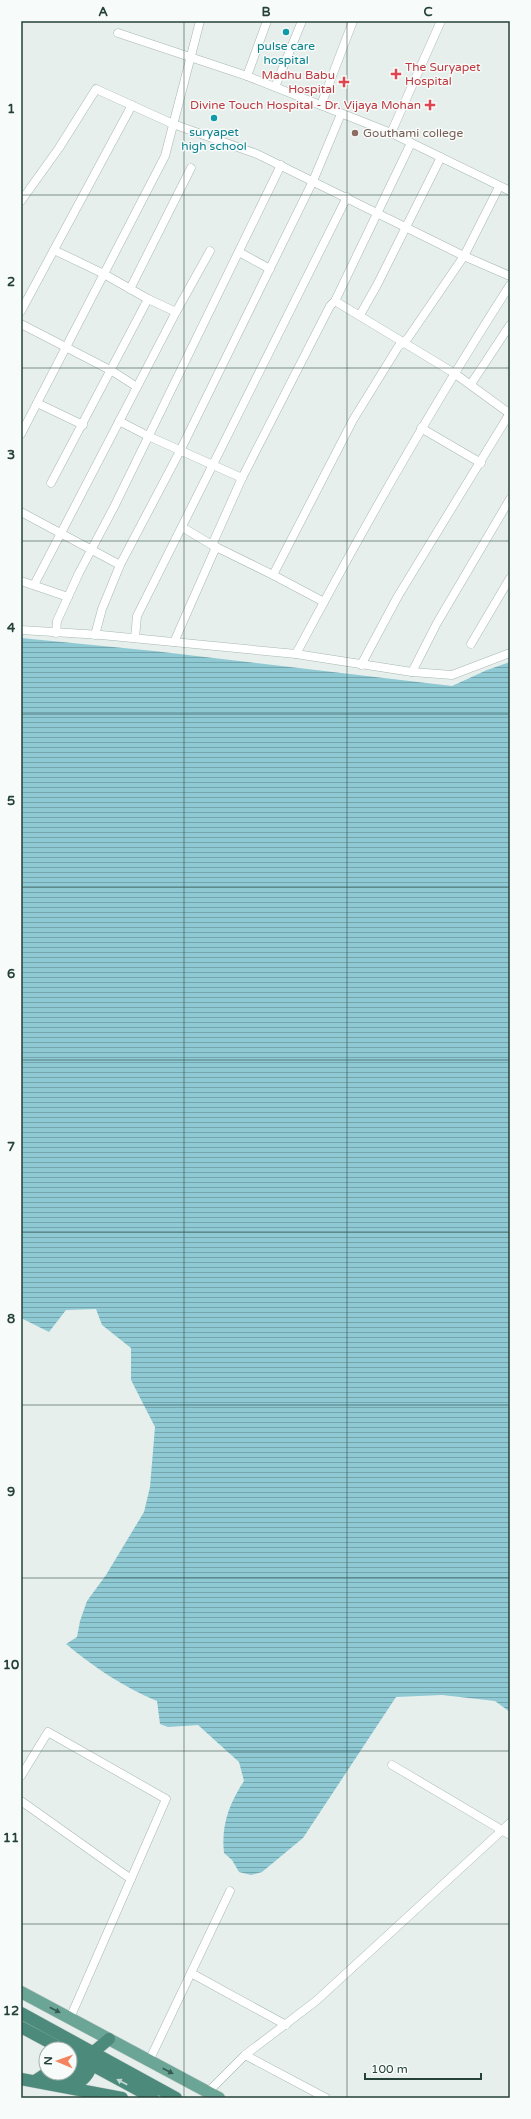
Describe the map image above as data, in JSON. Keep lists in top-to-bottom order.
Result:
{
  "places": {
    "other": ["pulse care hospital", "suryapet high school", "Gouthami college"],
    "health": ["The Suryapet Hospital", "Madhu Babu Hospital", "Divine Touch Hospital - Dr. Vijaya Mohan"]
  },
  "scale_bar": "100 m",
  "north": "left",
  "grid": {
    "columns": ["A", "B", "C"],
    "rows": [
      "1",
      "2",
      "3",
      "4",
      "5",
      "6",
      "7",
      "8",
      "9",
      "10",
      "11",
      "12"
    ]
  }
}
